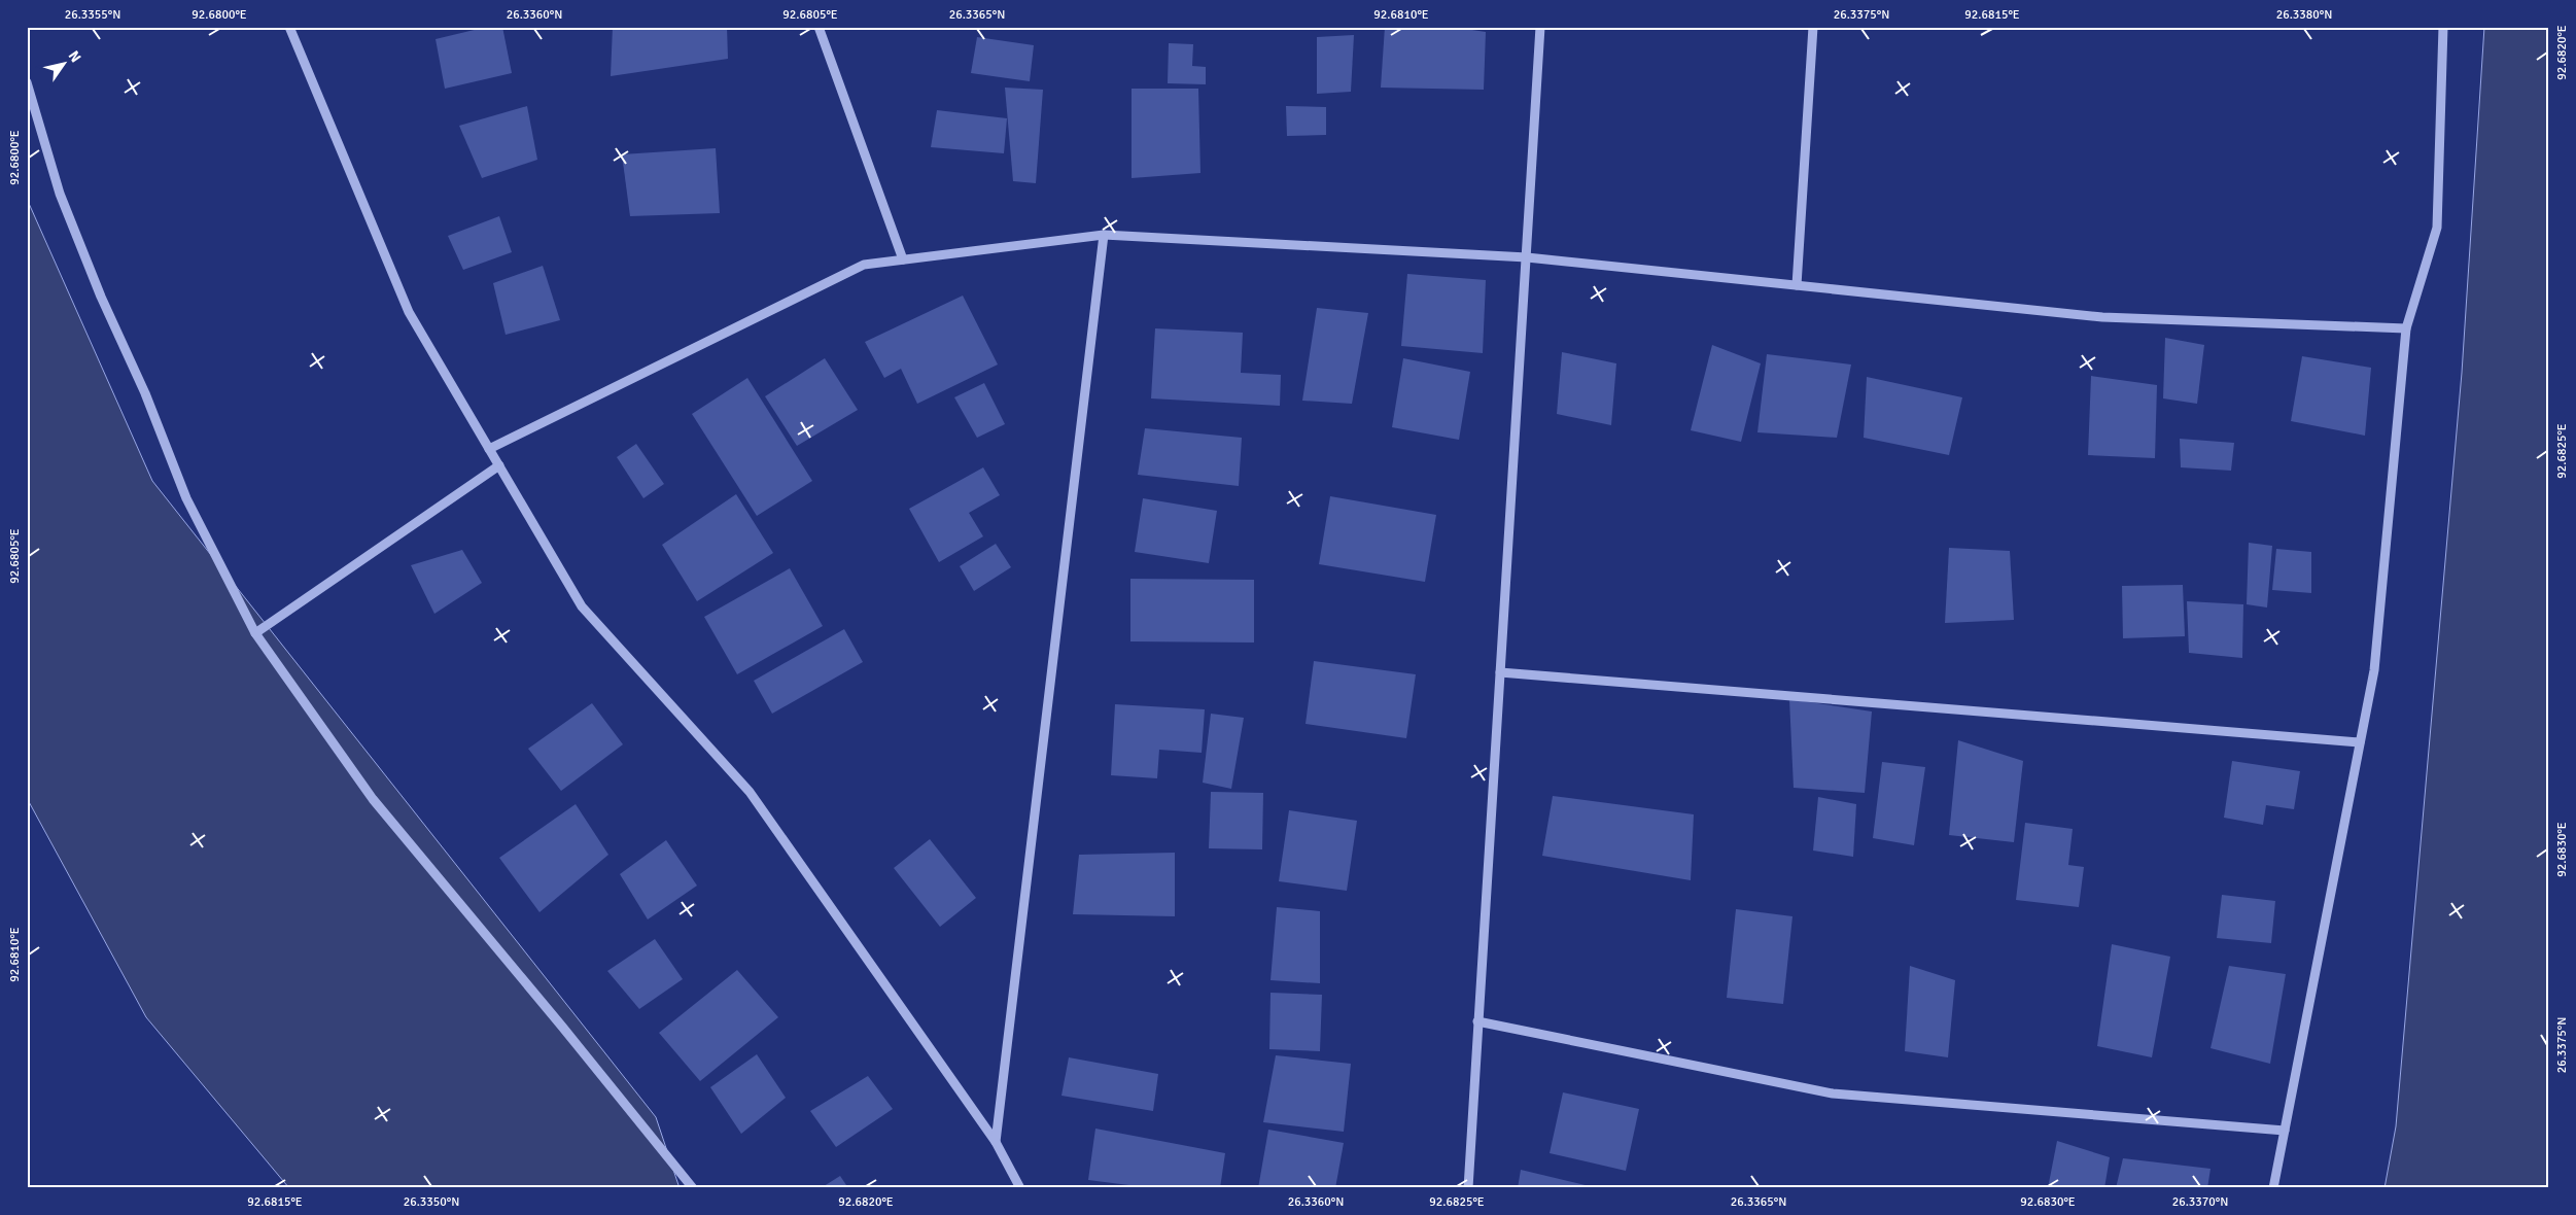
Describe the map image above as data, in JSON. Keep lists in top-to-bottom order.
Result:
{
  "north": "top right",
  "coordinates": [
    "26.3355°N",
    "92.6800°E",
    "26.3360°N",
    "92.6805°E",
    "26.3365°N",
    "92.6810°E",
    "26.3375°N",
    "92.6815°E",
    "26.3380°N",
    "92.6820°E",
    "92.6825°E",
    "92.6830°E",
    "26.3350°N",
    "26.3370°N"
  ]
}
